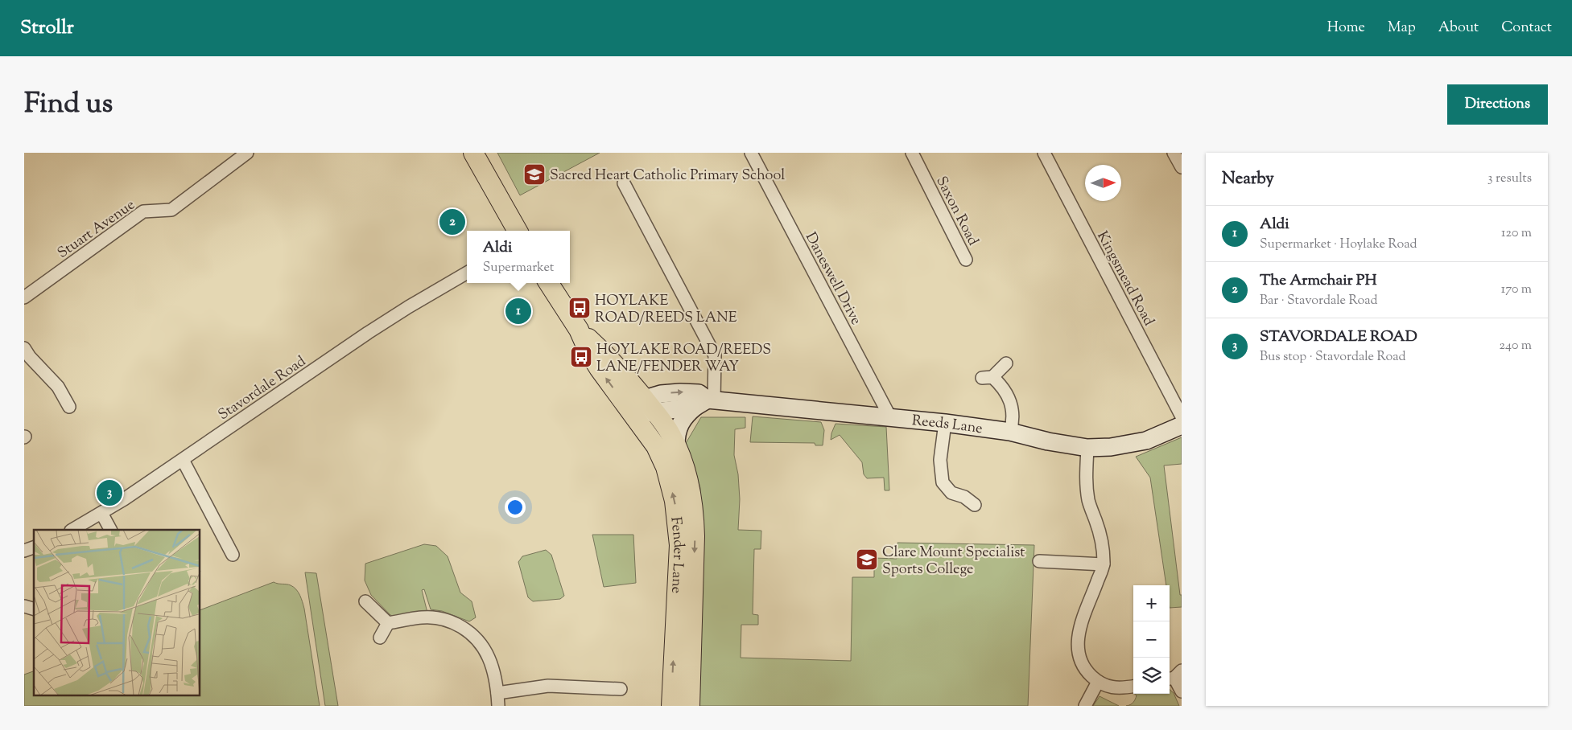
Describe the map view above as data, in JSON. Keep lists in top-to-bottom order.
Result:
{
  "streets": {
    "main road": ["Fender Lane"],
    "street": [
      "Saxon Road",
      "Stuart Avenue",
      "Daneswell Drive",
      "Kingsmead Road",
      "Stavordale Road",
      "Reeds Lane"
    ]
  },
  "crossings": [
    ["Daneswell Drive", "Reeds Lane"],
    ["Reeds Lane", "Fender Lane"]
  ],
  "places": {
    "school or university": ["Sacred Heart Catholic Primary School", "Clare Mount Specialist Sports College"],
    "bus stop": ["HOYLAKE ROAD/REEDS LANE", "HOYLAKE ROAD/REEDS LANE/FENDER WAY"]
  },
  "north": "right",
  "page": {
    "header": "Strollr",
    "nav": [
      "Home",
      "Map",
      "About",
      "Contact"
    ],
    "title": "Find us",
    "buttons": "Directions",
    "heading": ["Nearby", "3 results"],
    "list": [
      {
        "mark": "1",
        "name": "Aldi",
        "note": "Supermarket · Hoylake Road",
        "value": "120 m"
      },
      {
        "mark": "2",
        "name": "The Armchair PH",
        "note": "Bar · Stavordale Road",
        "value": "170 m"
      },
      {
        "mark": "3",
        "name": "STAVORDALE ROAD",
        "note": "Bus stop · Stavordale Road",
        "value": "240 m"
      }
    ],
    "pins": ["2", "1", "3"],
    "popup": ["Aldi", "Supermarket"],
    "map_buttons": ["+", "−"]
  }
}
